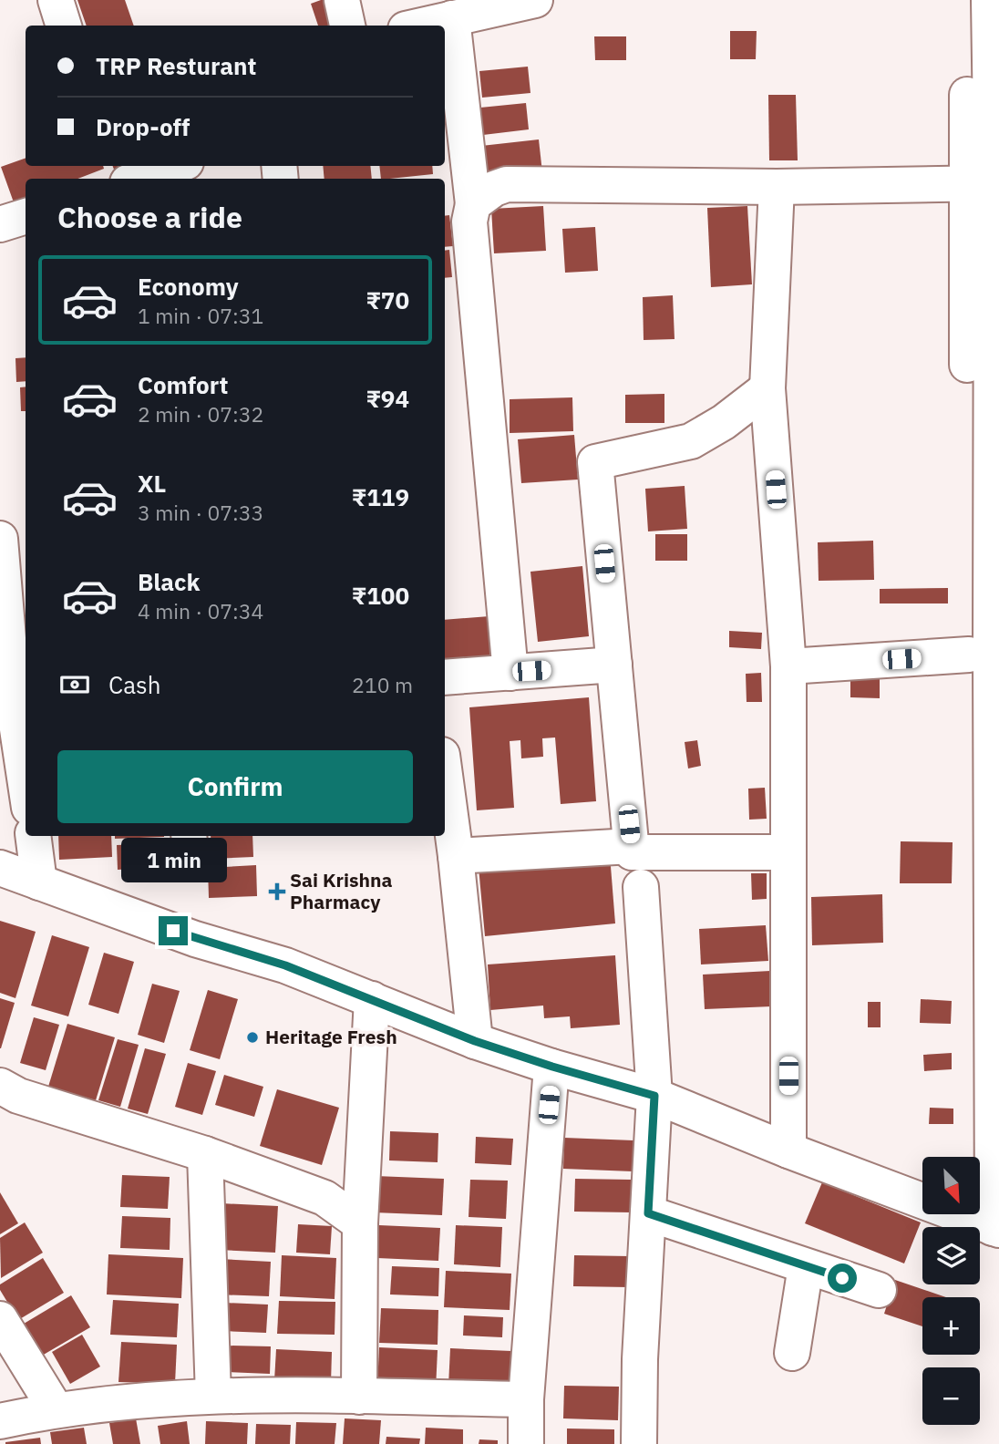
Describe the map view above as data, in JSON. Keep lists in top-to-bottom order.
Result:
{
  "places": {
    "health": ["Sai Krishna Pharmacy"],
    "other": ["Heritage Fresh"]
  },
  "north": "bottom right",
  "page": {
    "banner": ["TRP Resturant", "Drop-off"],
    "heading": "Choose a ride",
    "list": [
      {
        "name": "Economy",
        "note": "1 min · 07:31",
        "value": "₹70"
      },
      {
        "name": "Comfort",
        "note": "2 min · 07:32",
        "value": "₹94"
      },
      {
        "name": "XL",
        "note": "3 min · 07:33",
        "value": "₹119"
      },
      {
        "name": "Black",
        "note": "4 min · 07:34",
        "value": "₹100"
      }
    ],
    "pay": ["Cash", "210 m"],
    "buttons": "Confirm",
    "bubble": "1 min",
    "map_buttons": ["+", "−"]
  }
}
